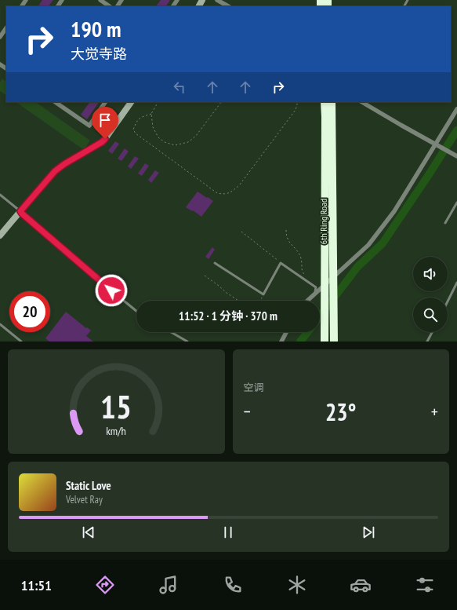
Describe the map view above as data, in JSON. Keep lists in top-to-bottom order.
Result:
{
  "streets": {
    "highway": ["6th Ring Road"]
  },
  "page": {
    "turn": ["190 m", "大觉寺路"],
    "limit": "20",
    "trip": "11:52 · 1 分钟 · 370 m",
    "tile": "空调",
    "heat": ["−", "23°", "+"],
    "song": ["Static Love", "Velvet Ray"],
    "tabs": "11:51",
    "gauge": ["15", "km/h"]
  }
}
